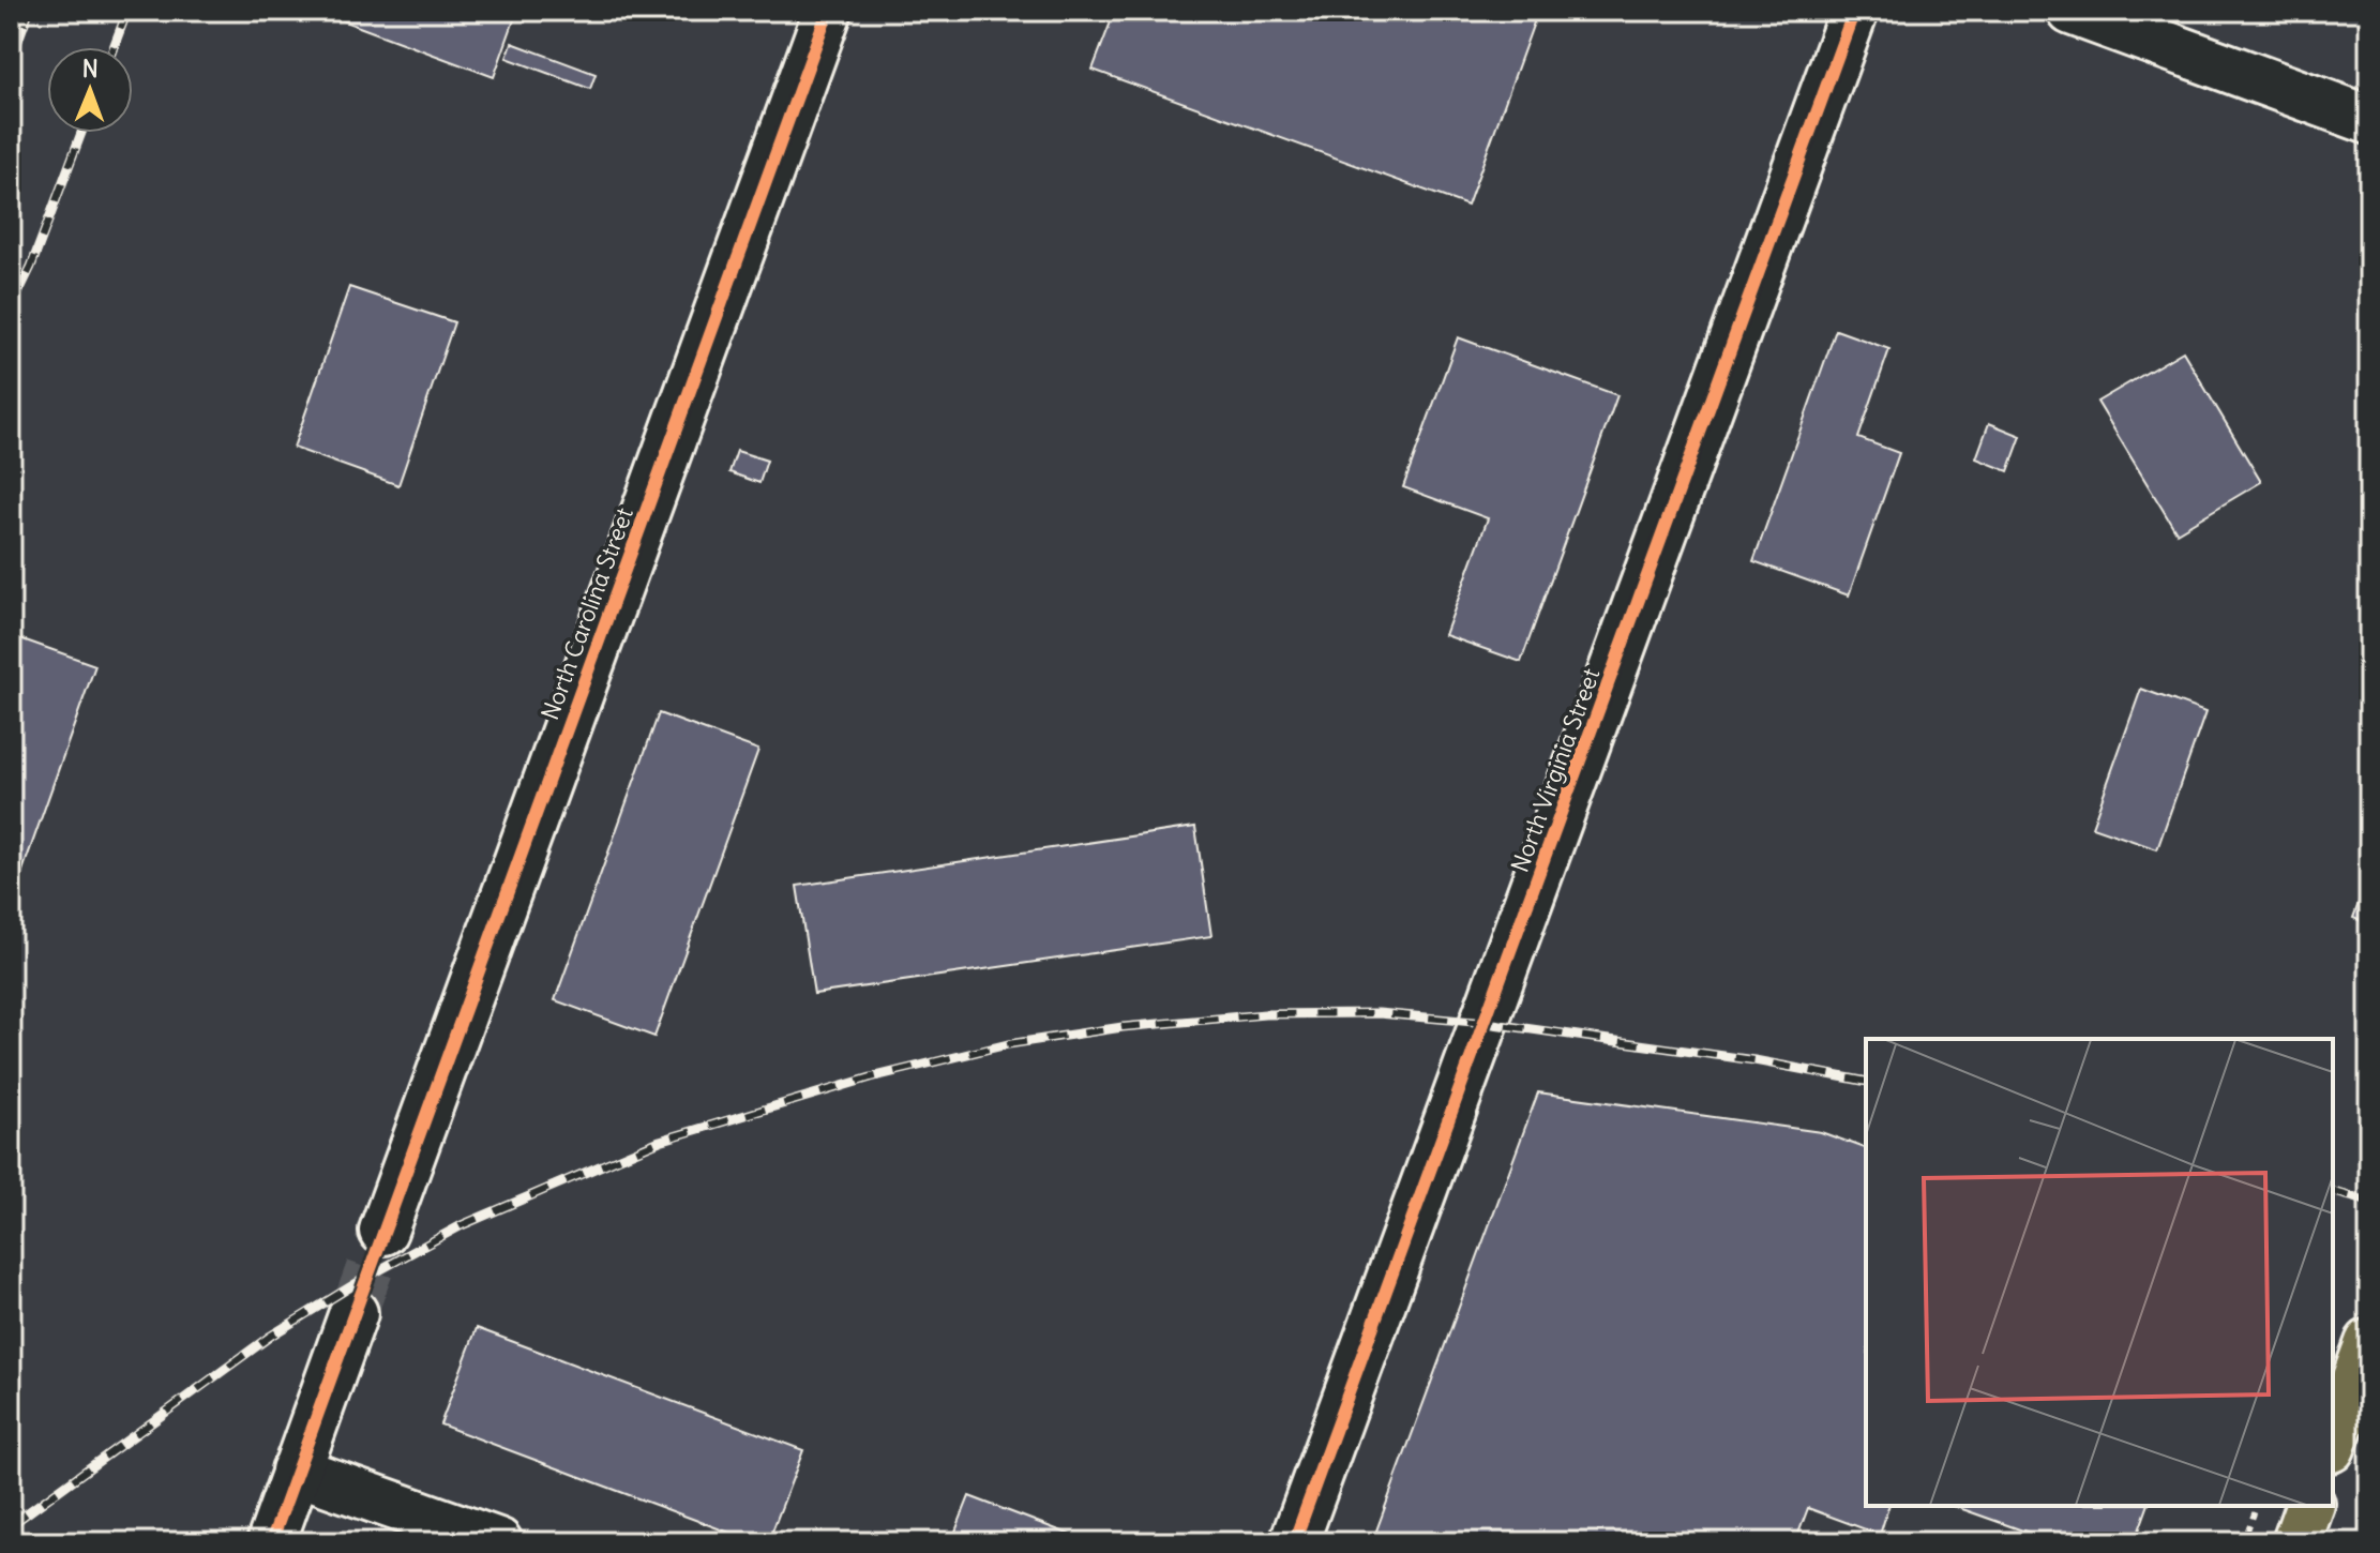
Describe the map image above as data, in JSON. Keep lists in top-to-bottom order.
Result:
{
  "streets": {
    "street": ["North Carolina Street", "North Virginia Street"]
  },
  "north": "top"
}
